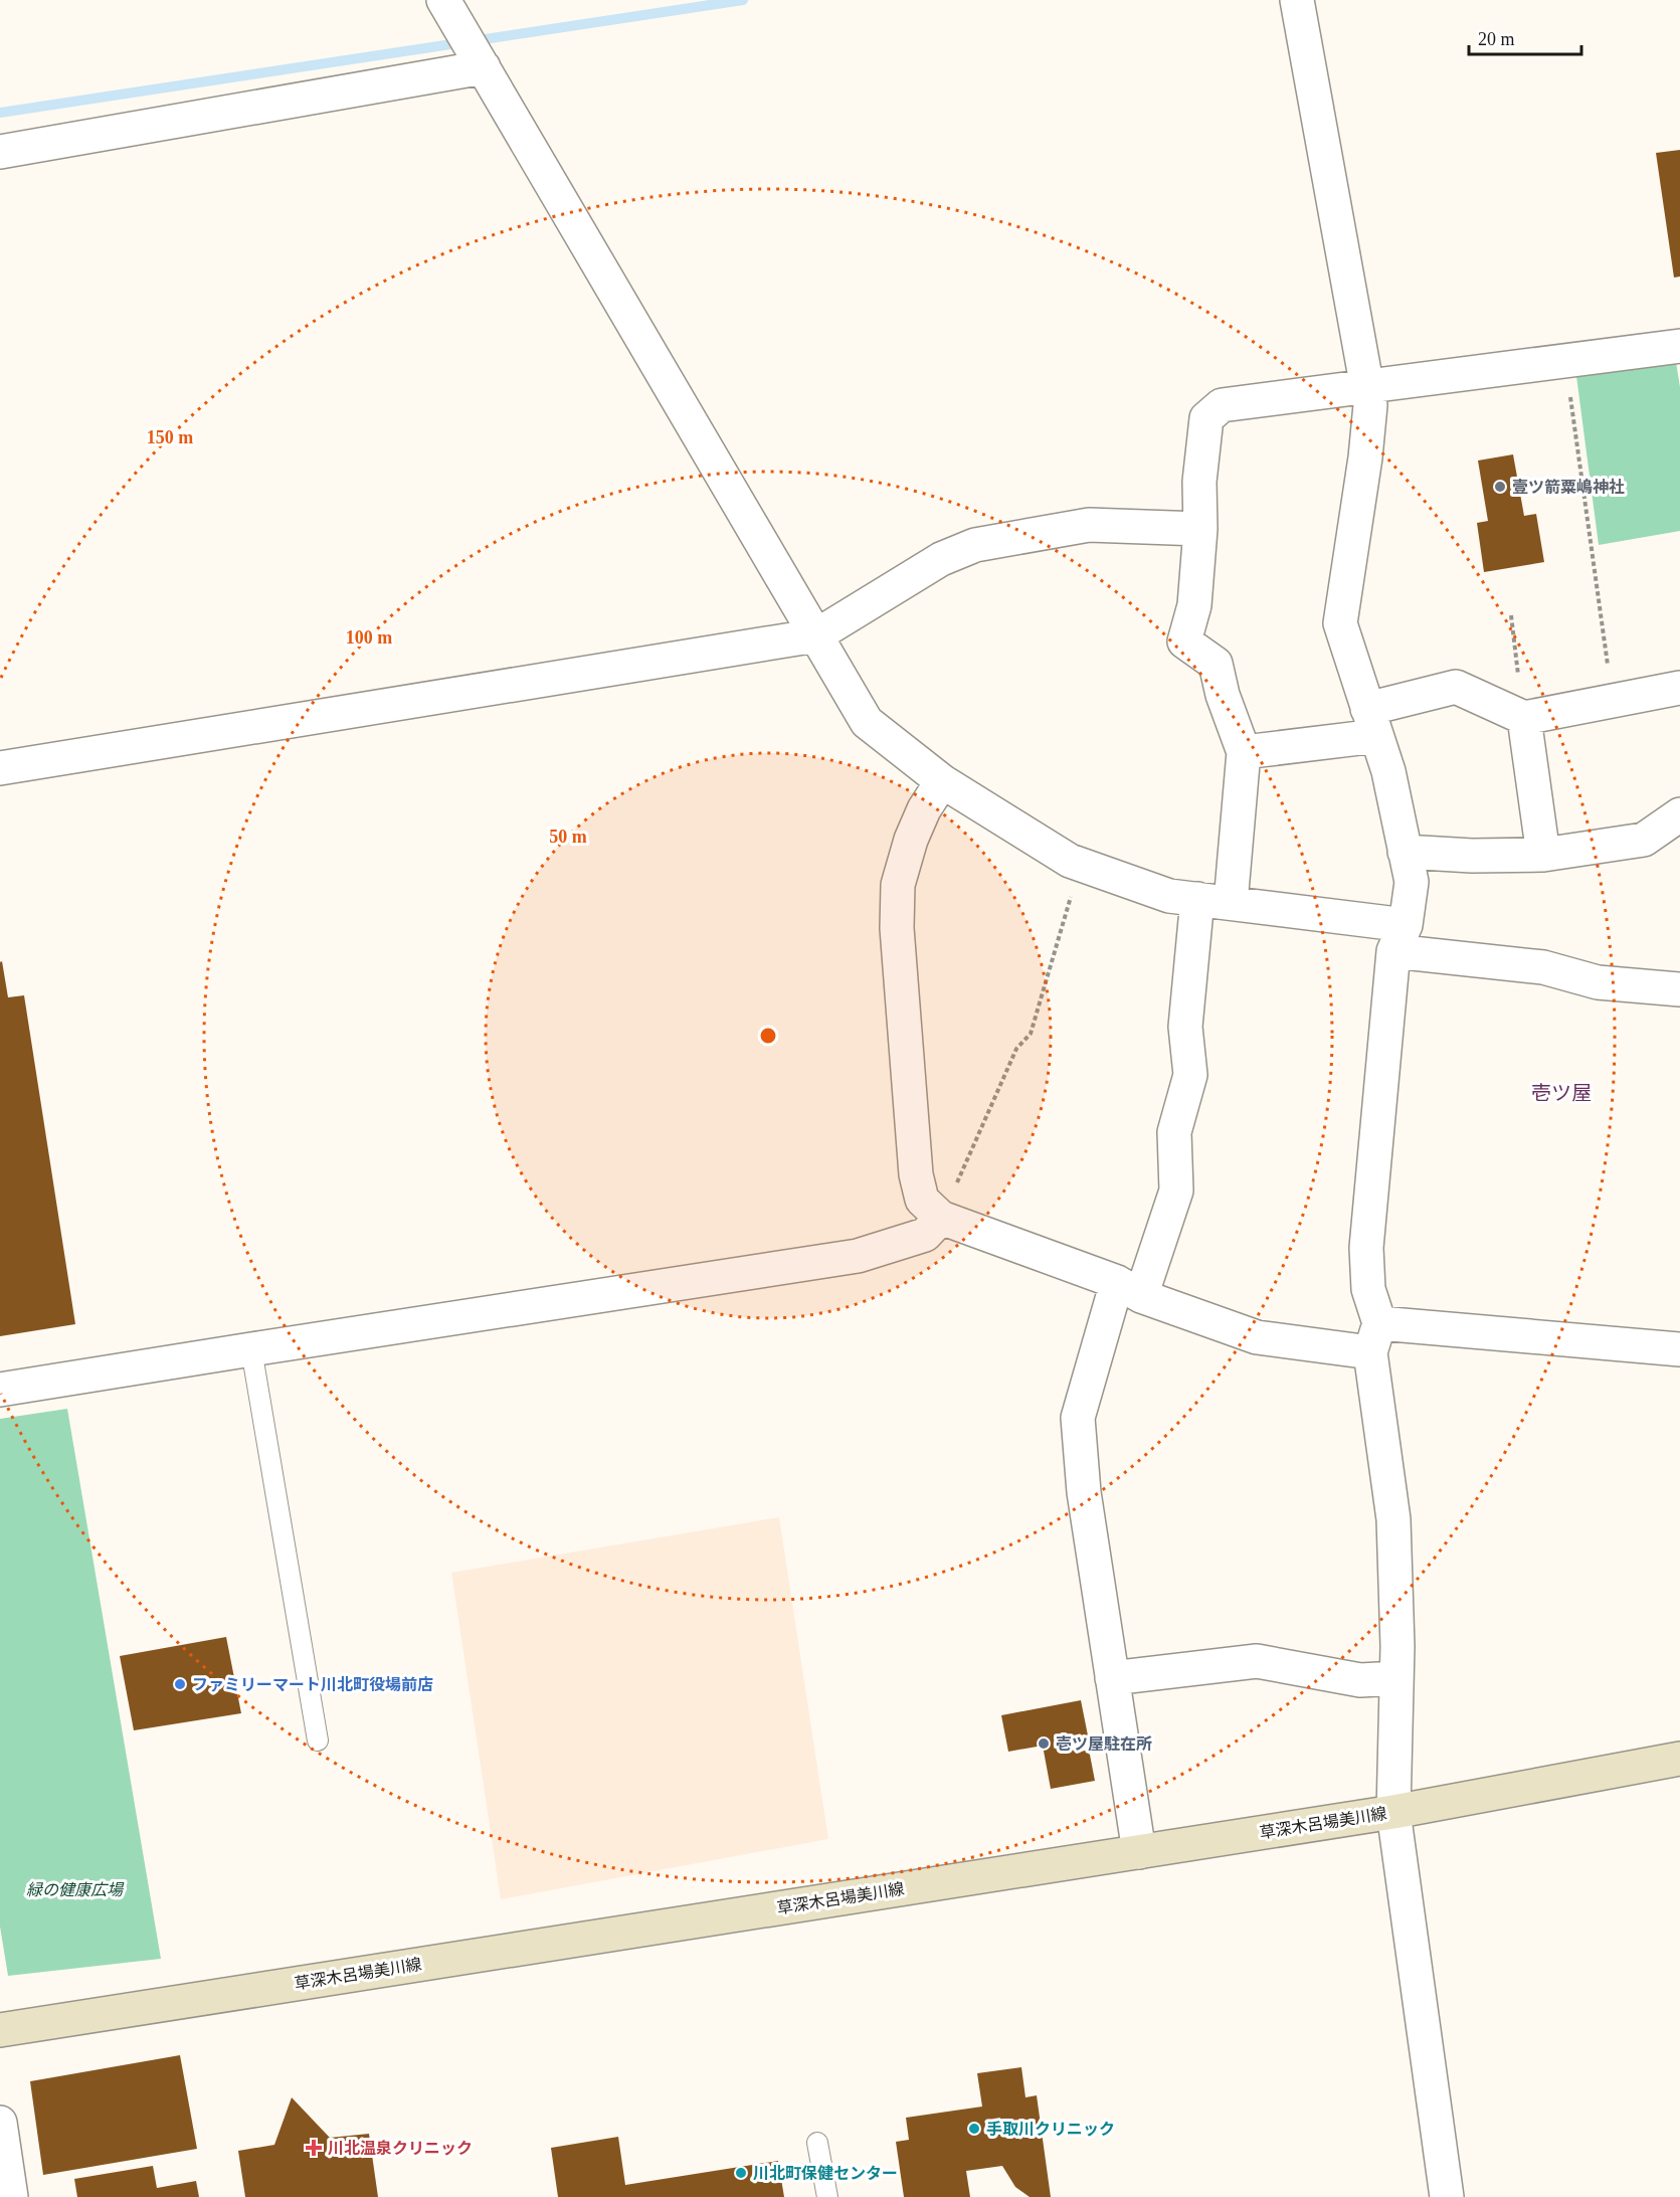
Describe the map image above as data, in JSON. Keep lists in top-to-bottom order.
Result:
{
  "streets": {
    "main road": ["草深木呂場美川線"]
  },
  "districts": ["壱ツ屋"],
  "parks": ["緑の健康広場"],
  "places": {
    "other": [
      "壹ツ箭粟嶋神社",
      "ファミリーマート川北町役場前店",
      "壱ツ屋駐在所",
      "手取川クリニック",
      "川北町保健センター"
    ],
    "health": ["川北温泉クリニック"]
  },
  "scale_bar": "20 m",
  "rings": ["150 m", "100 m", "50 m"]
}
